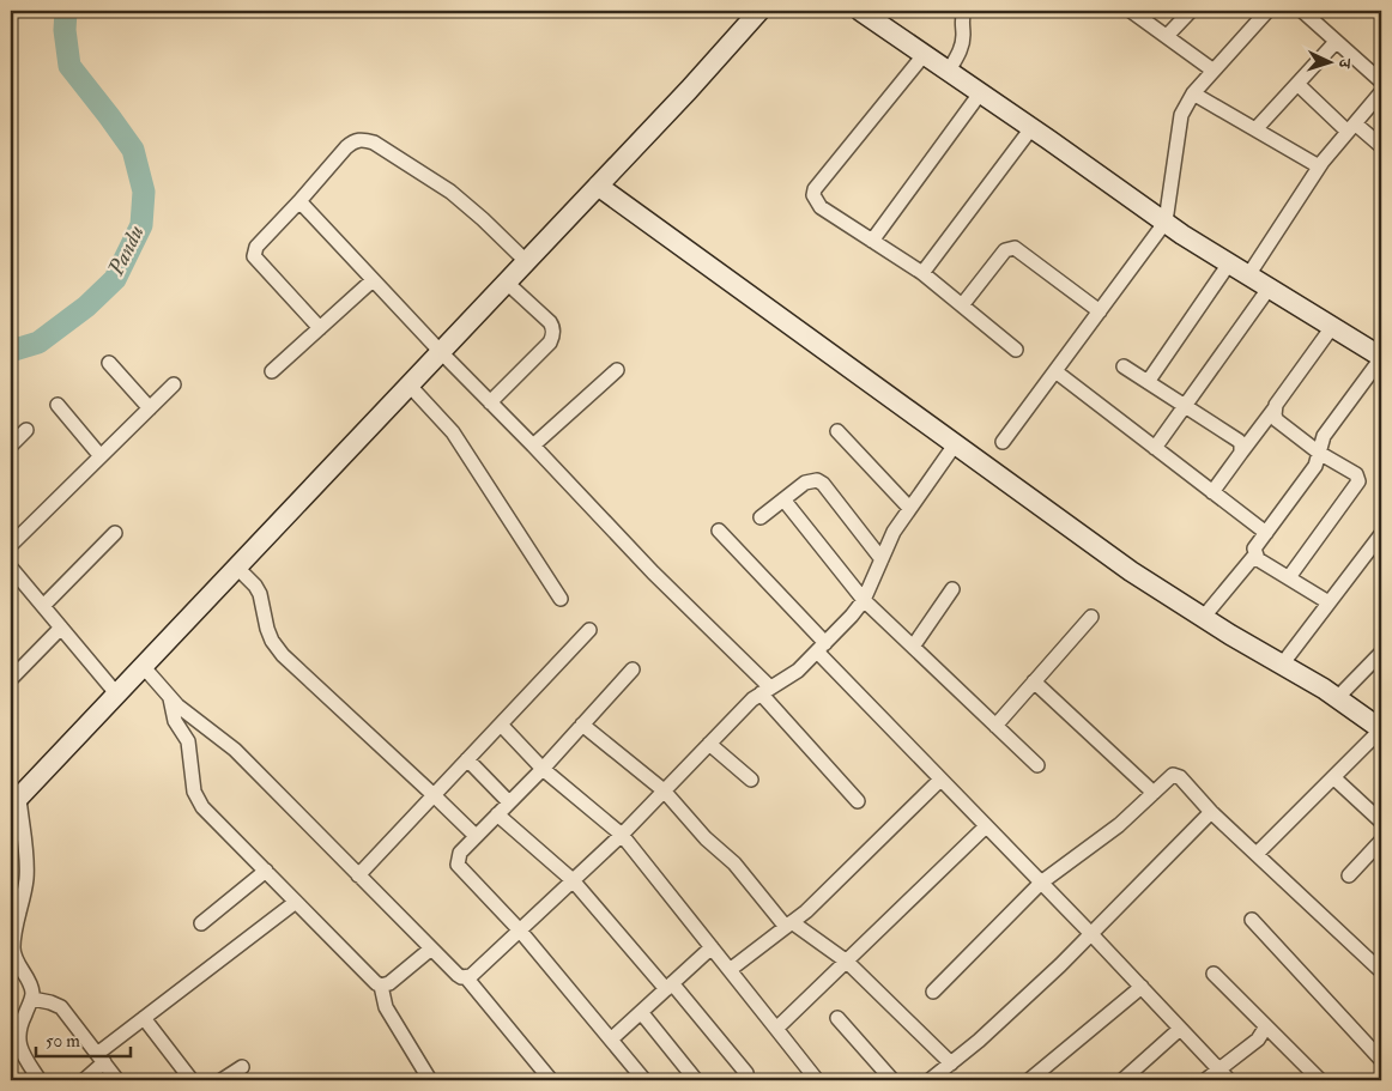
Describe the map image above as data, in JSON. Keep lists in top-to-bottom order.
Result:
{
  "water": ["Pandu"],
  "scale_bar": "50 m",
  "north": "right"
}
